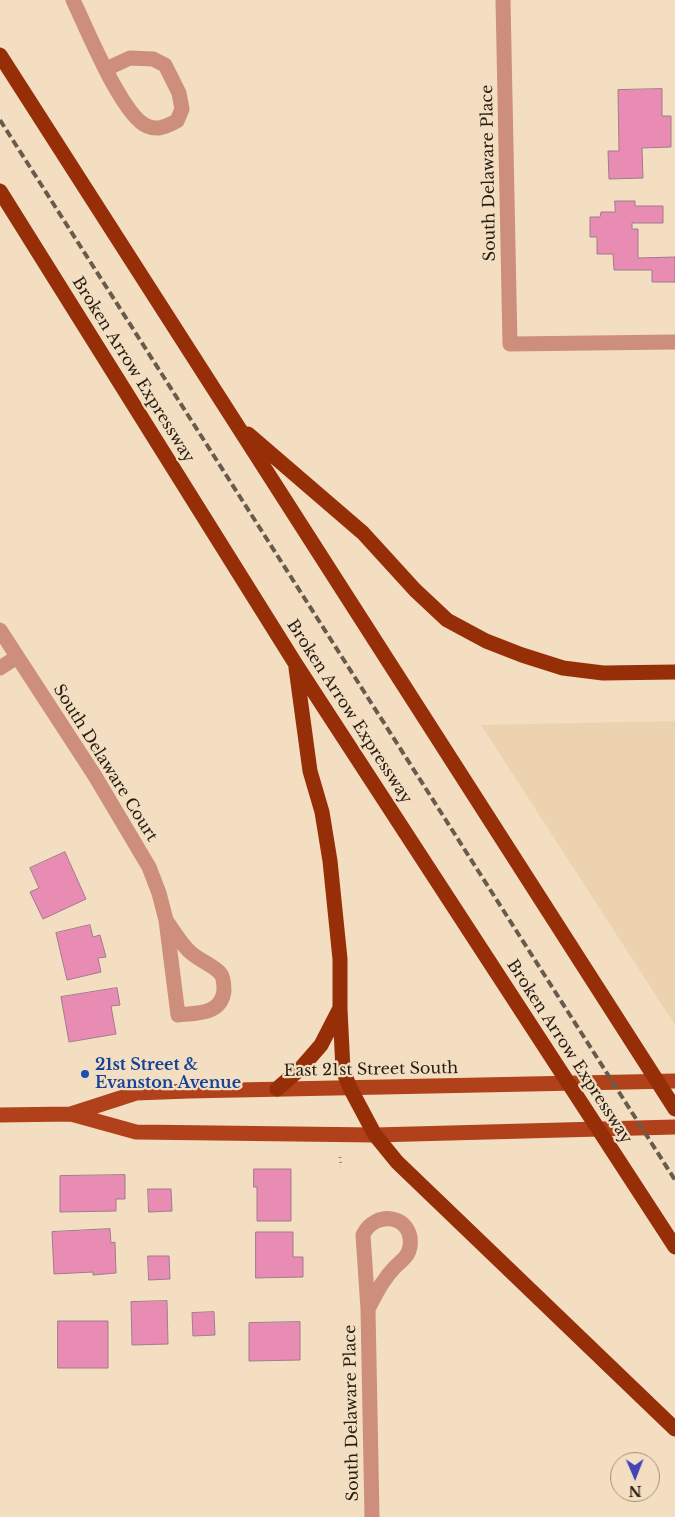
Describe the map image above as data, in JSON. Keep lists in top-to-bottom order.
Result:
{
  "streets": {
    "highway": ["Broken Arrow Expressway"],
    "main road": ["East 21st Street South"],
    "street": ["South Delaware Place", "South Delaware Court"]
  },
  "places": ["21st Street & Evanston Avenue"],
  "north": "bottom"
}
